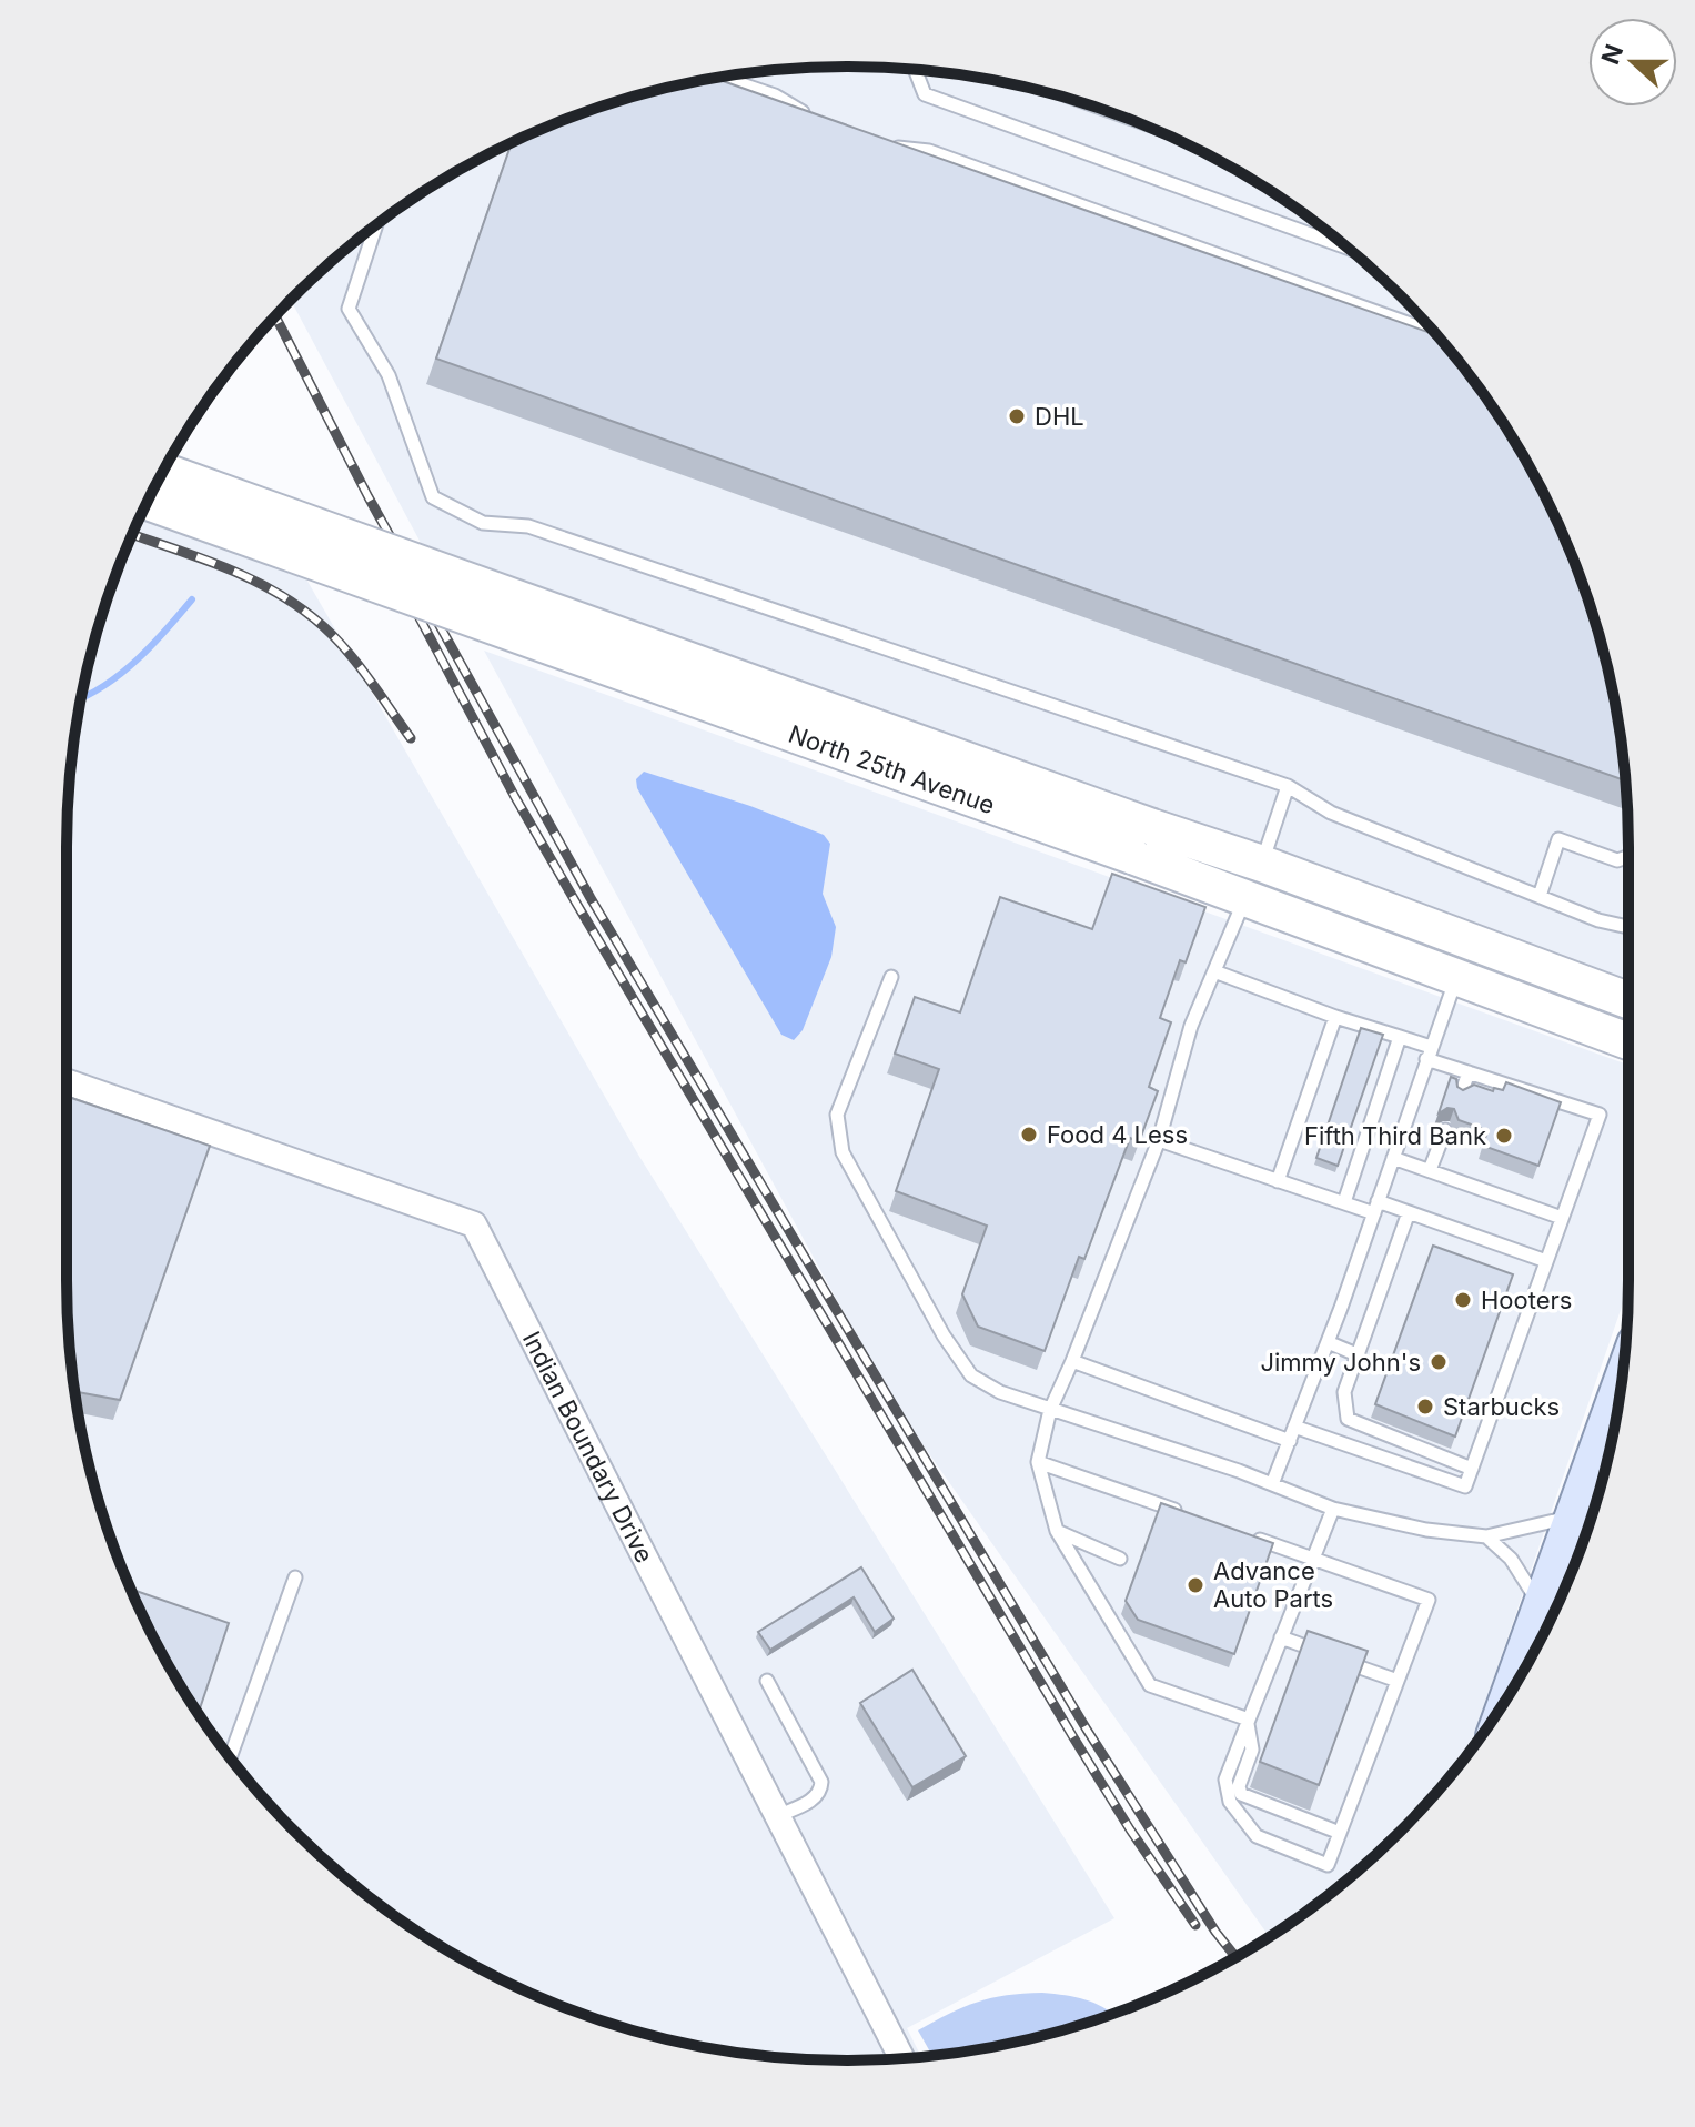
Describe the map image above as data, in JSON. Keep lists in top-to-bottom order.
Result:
{
  "streets": {
    "main road": ["North 25th Avenue"],
    "street": ["Indian Boundary Drive"]
  },
  "places": [
    "DHL",
    "Food 4 Less",
    "Fifth Third Bank",
    "Hooters",
    "Jimmy John's",
    "Starbucks",
    "Advance Auto Parts"
  ],
  "north": "left"
}
